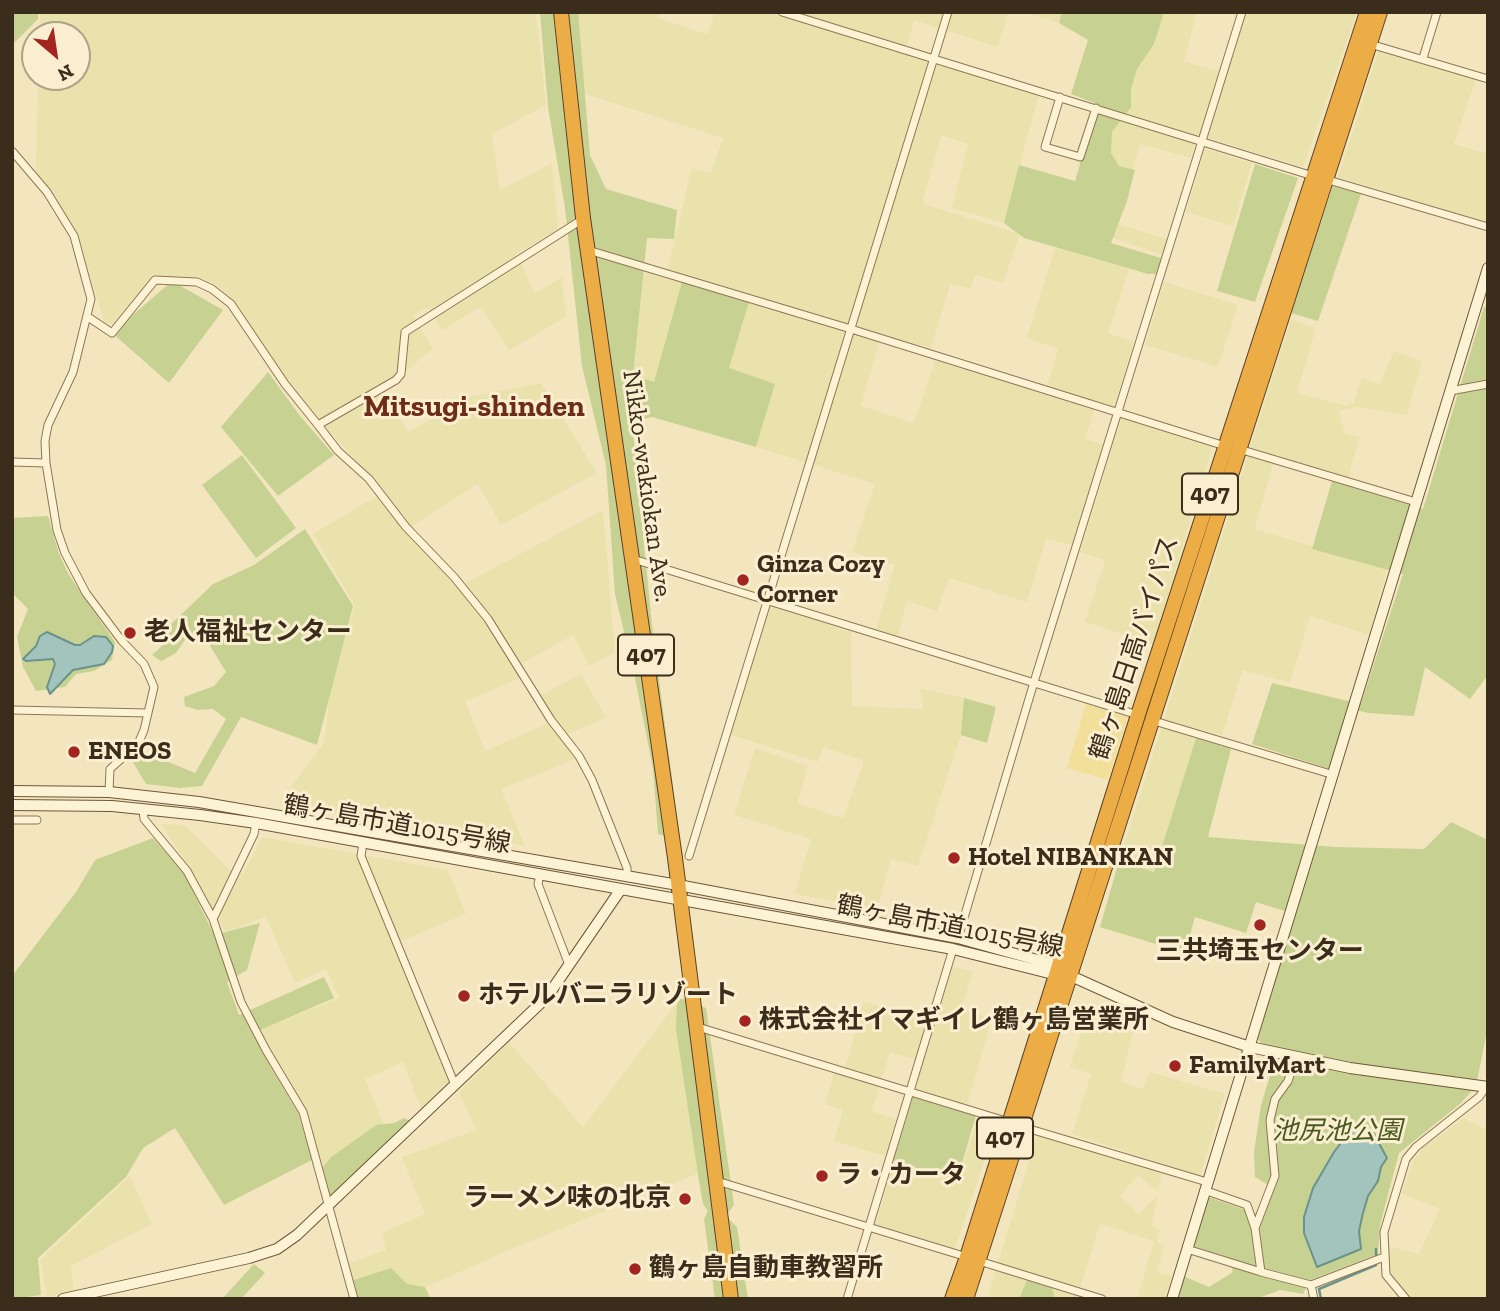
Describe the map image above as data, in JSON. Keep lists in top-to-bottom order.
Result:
{
  "streets": {
    "highway": ["Nikko-wakiokan Ave.", "407", "鶴ヶ島日高バイパス"],
    "street": ["鶴ヶ島市道1015号線"]
  },
  "crossings": [
    ["Nikko-wakiokan Ave.", "鶴ヶ島市道1015号線"],
    ["鶴ヶ島日高バイパス", "鶴ヶ島市道1015号線"]
  ],
  "districts": ["Mitsugi-shinden"],
  "parks": ["池尻池公園"],
  "places": [
    "Ginza Cozy Corner",
    "老人福祉センター",
    "ENEOS",
    "Hotel NIBANKAN",
    "三共埼玉センター",
    "ホテルバニラリゾート",
    "株式会社イマギイレ鶴ヶ島営業所",
    "FamilyMart",
    "ラ・カータ",
    "ラーメン味の北京",
    "鶴ヶ島自動車教習所"
  ],
  "north": "bottom right"
}
